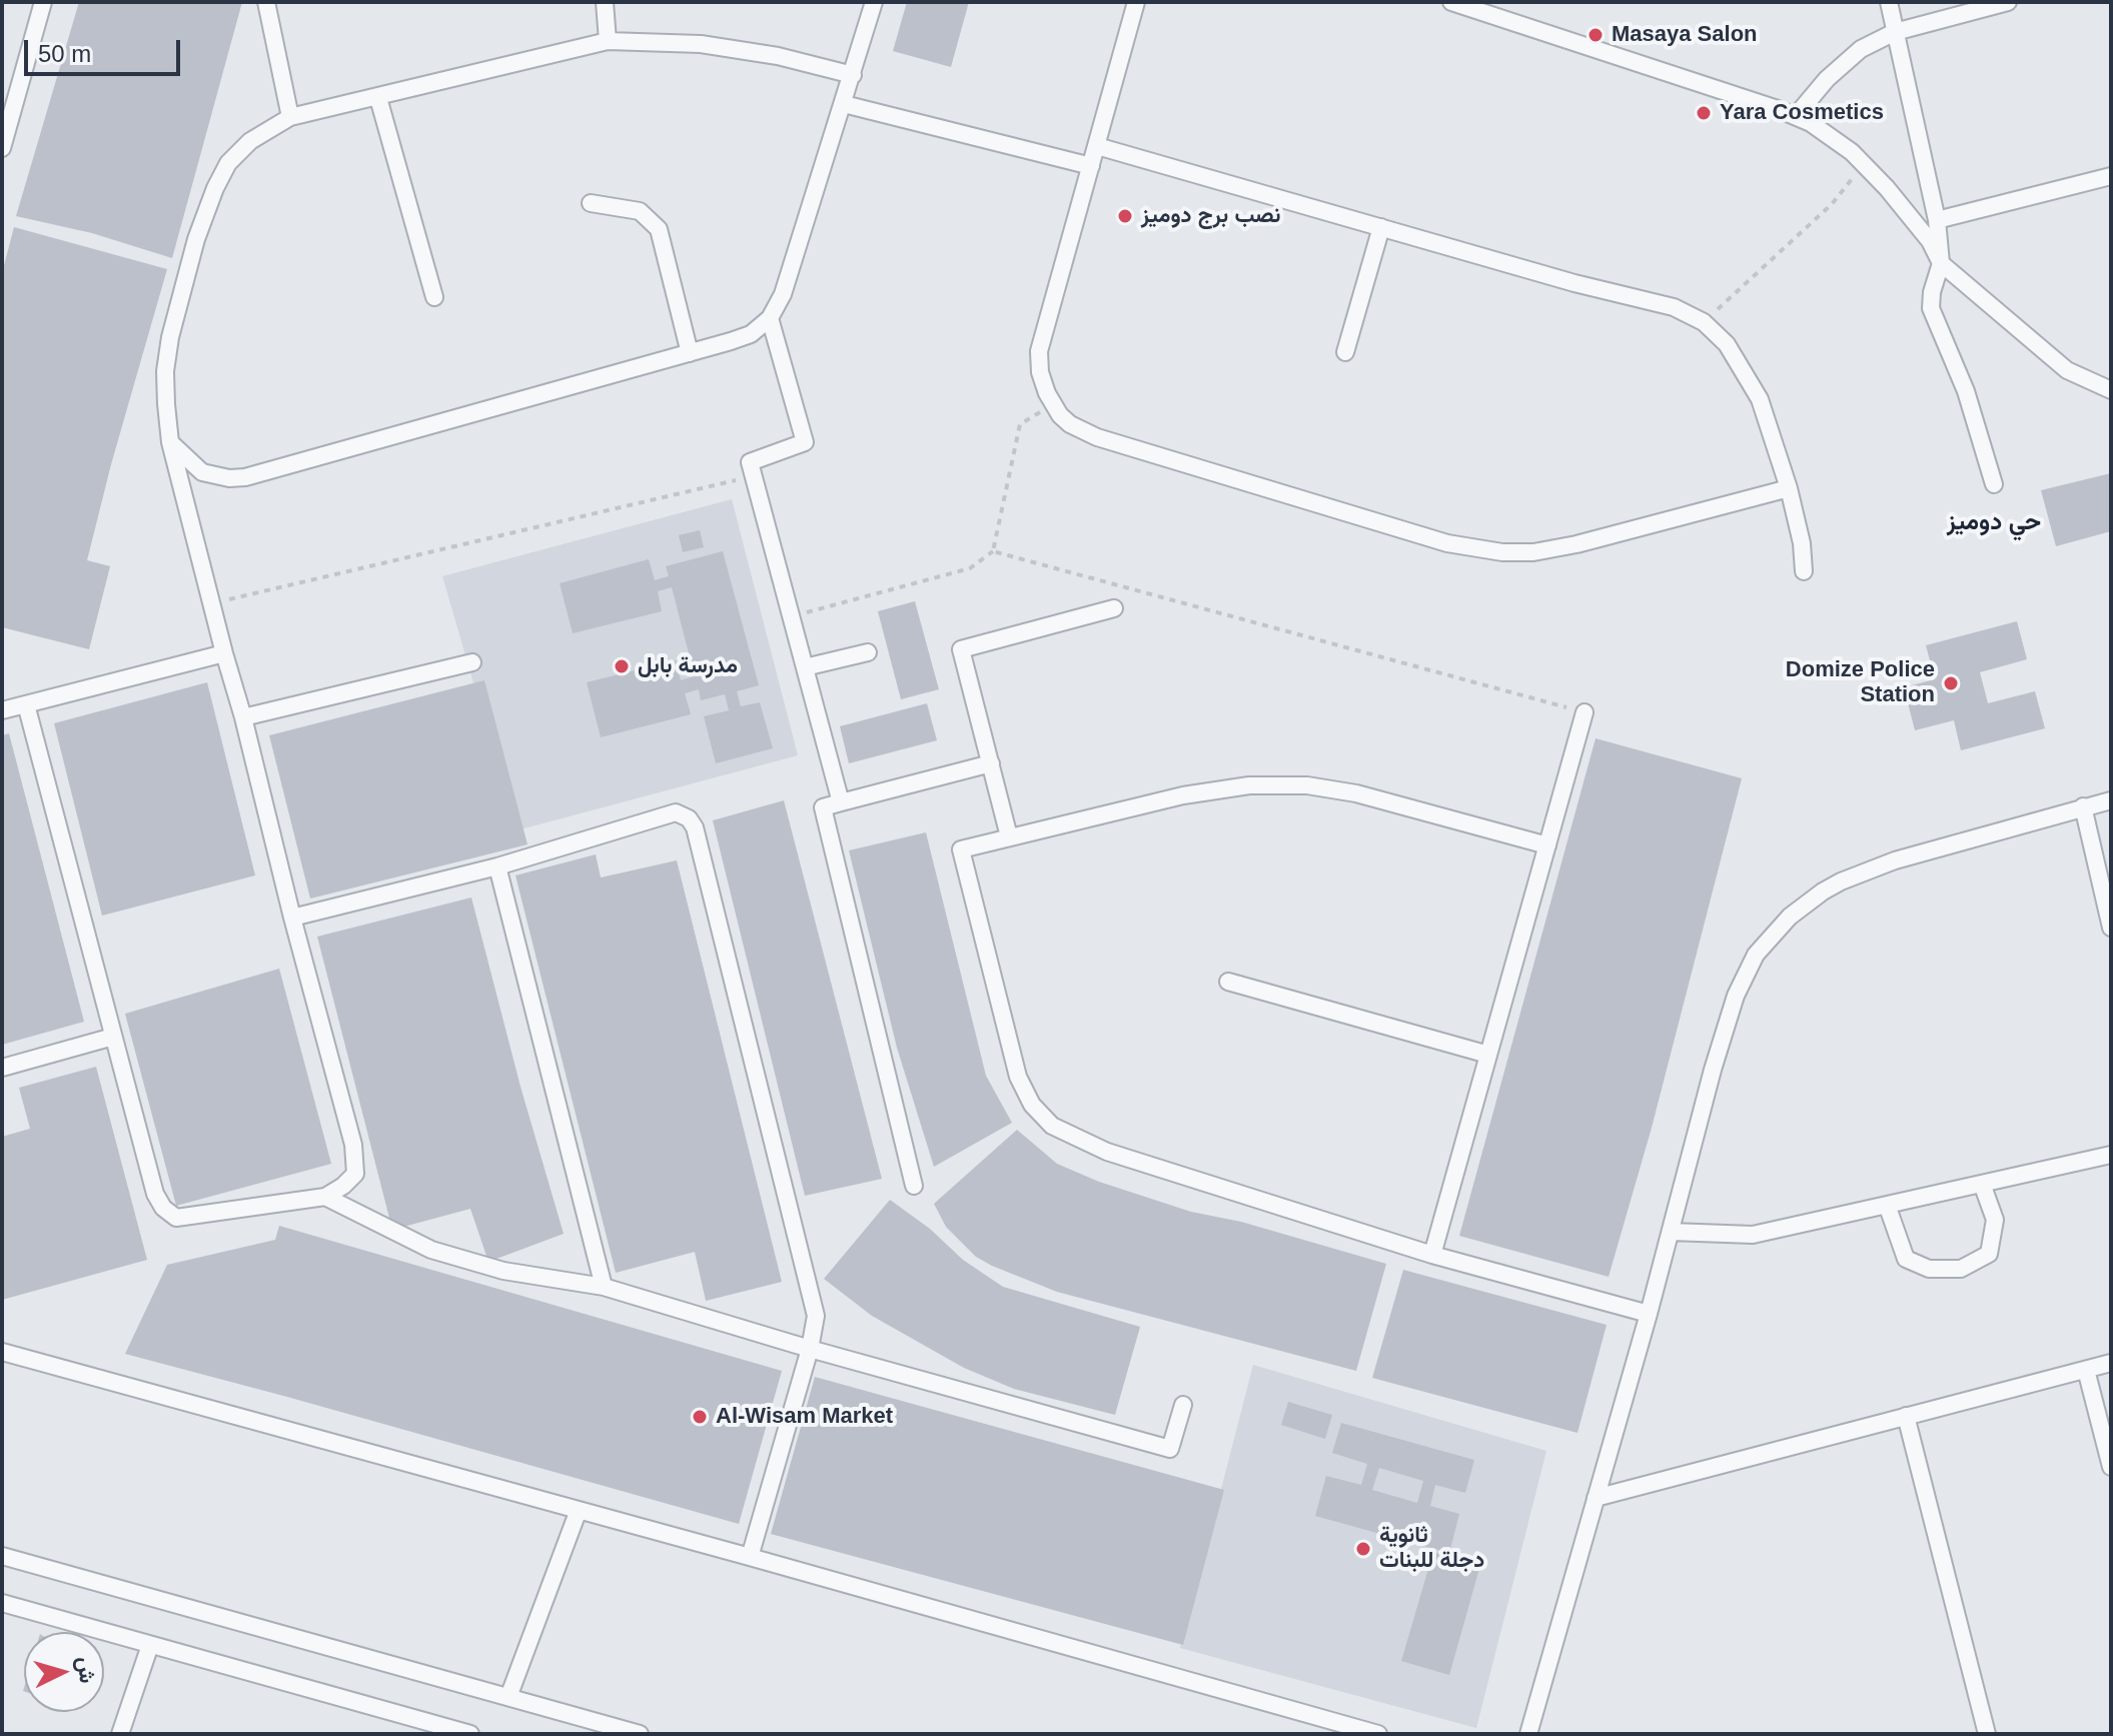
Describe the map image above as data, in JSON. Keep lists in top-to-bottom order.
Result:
{
  "districts": ["حي دوميز"],
  "places": [
    "Masaya Salon",
    "Yara Cosmetics",
    "نصب برج دوميز",
    "مدرسة بابل",
    "Domize Police Station",
    "Al-Wisam Market",
    "ثانوية دجلة للبنات"
  ],
  "scale_bar": "50 m",
  "north": "right"
}
